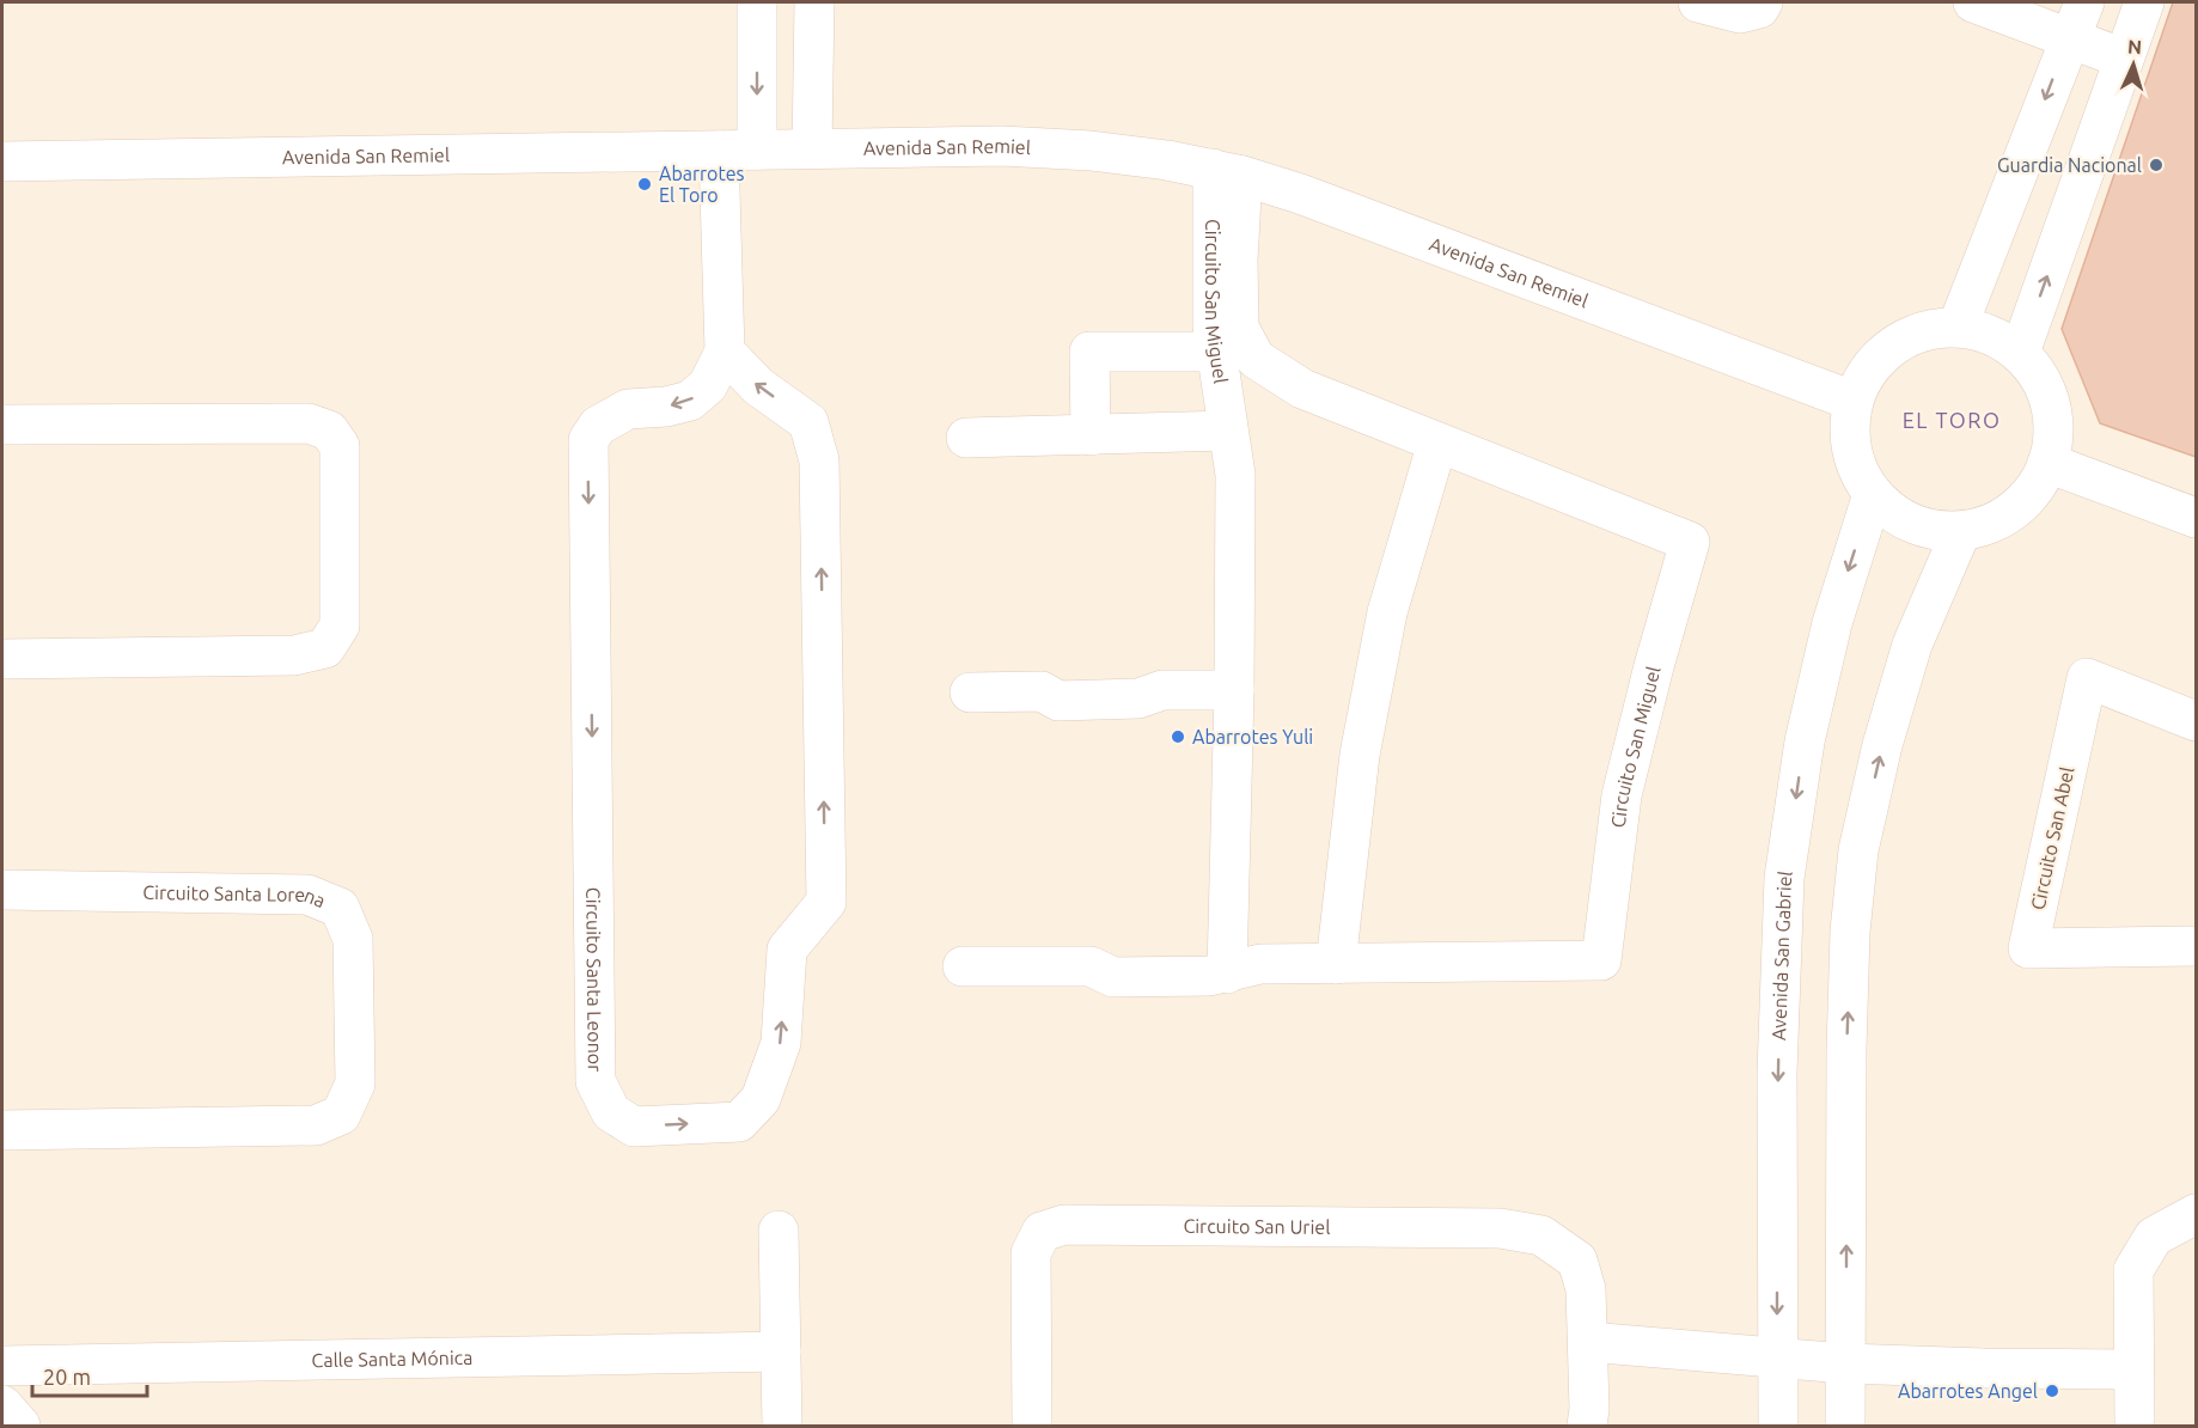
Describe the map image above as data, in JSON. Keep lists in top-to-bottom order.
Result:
{
  "streets": {
    "street": [
      "Avenida San Remiel",
      "Circuito San Miguel",
      "Circuito San Abel",
      "Circuito Santa Lorena",
      "Avenida San Gabriel",
      "Circuito Santa Leonor",
      "Circuito San Uriel",
      "Calle Santa Mónica"
    ]
  },
  "crossings": [
    ["Avenida San Remiel", "Circuito San Miguel"],
    ["Avenida San Remiel", "Avenida San Gabriel"],
    ["Avenida San Remiel", "Circuito Santa Leonor"]
  ],
  "districts": ["EL TORO"],
  "places": [
    "Guardia Nacional",
    "Abarrotes El Toro",
    "Abarrotes Yuli",
    "Abarrotes Angel"
  ],
  "scale_bar": "20 m",
  "north": "top"
}
